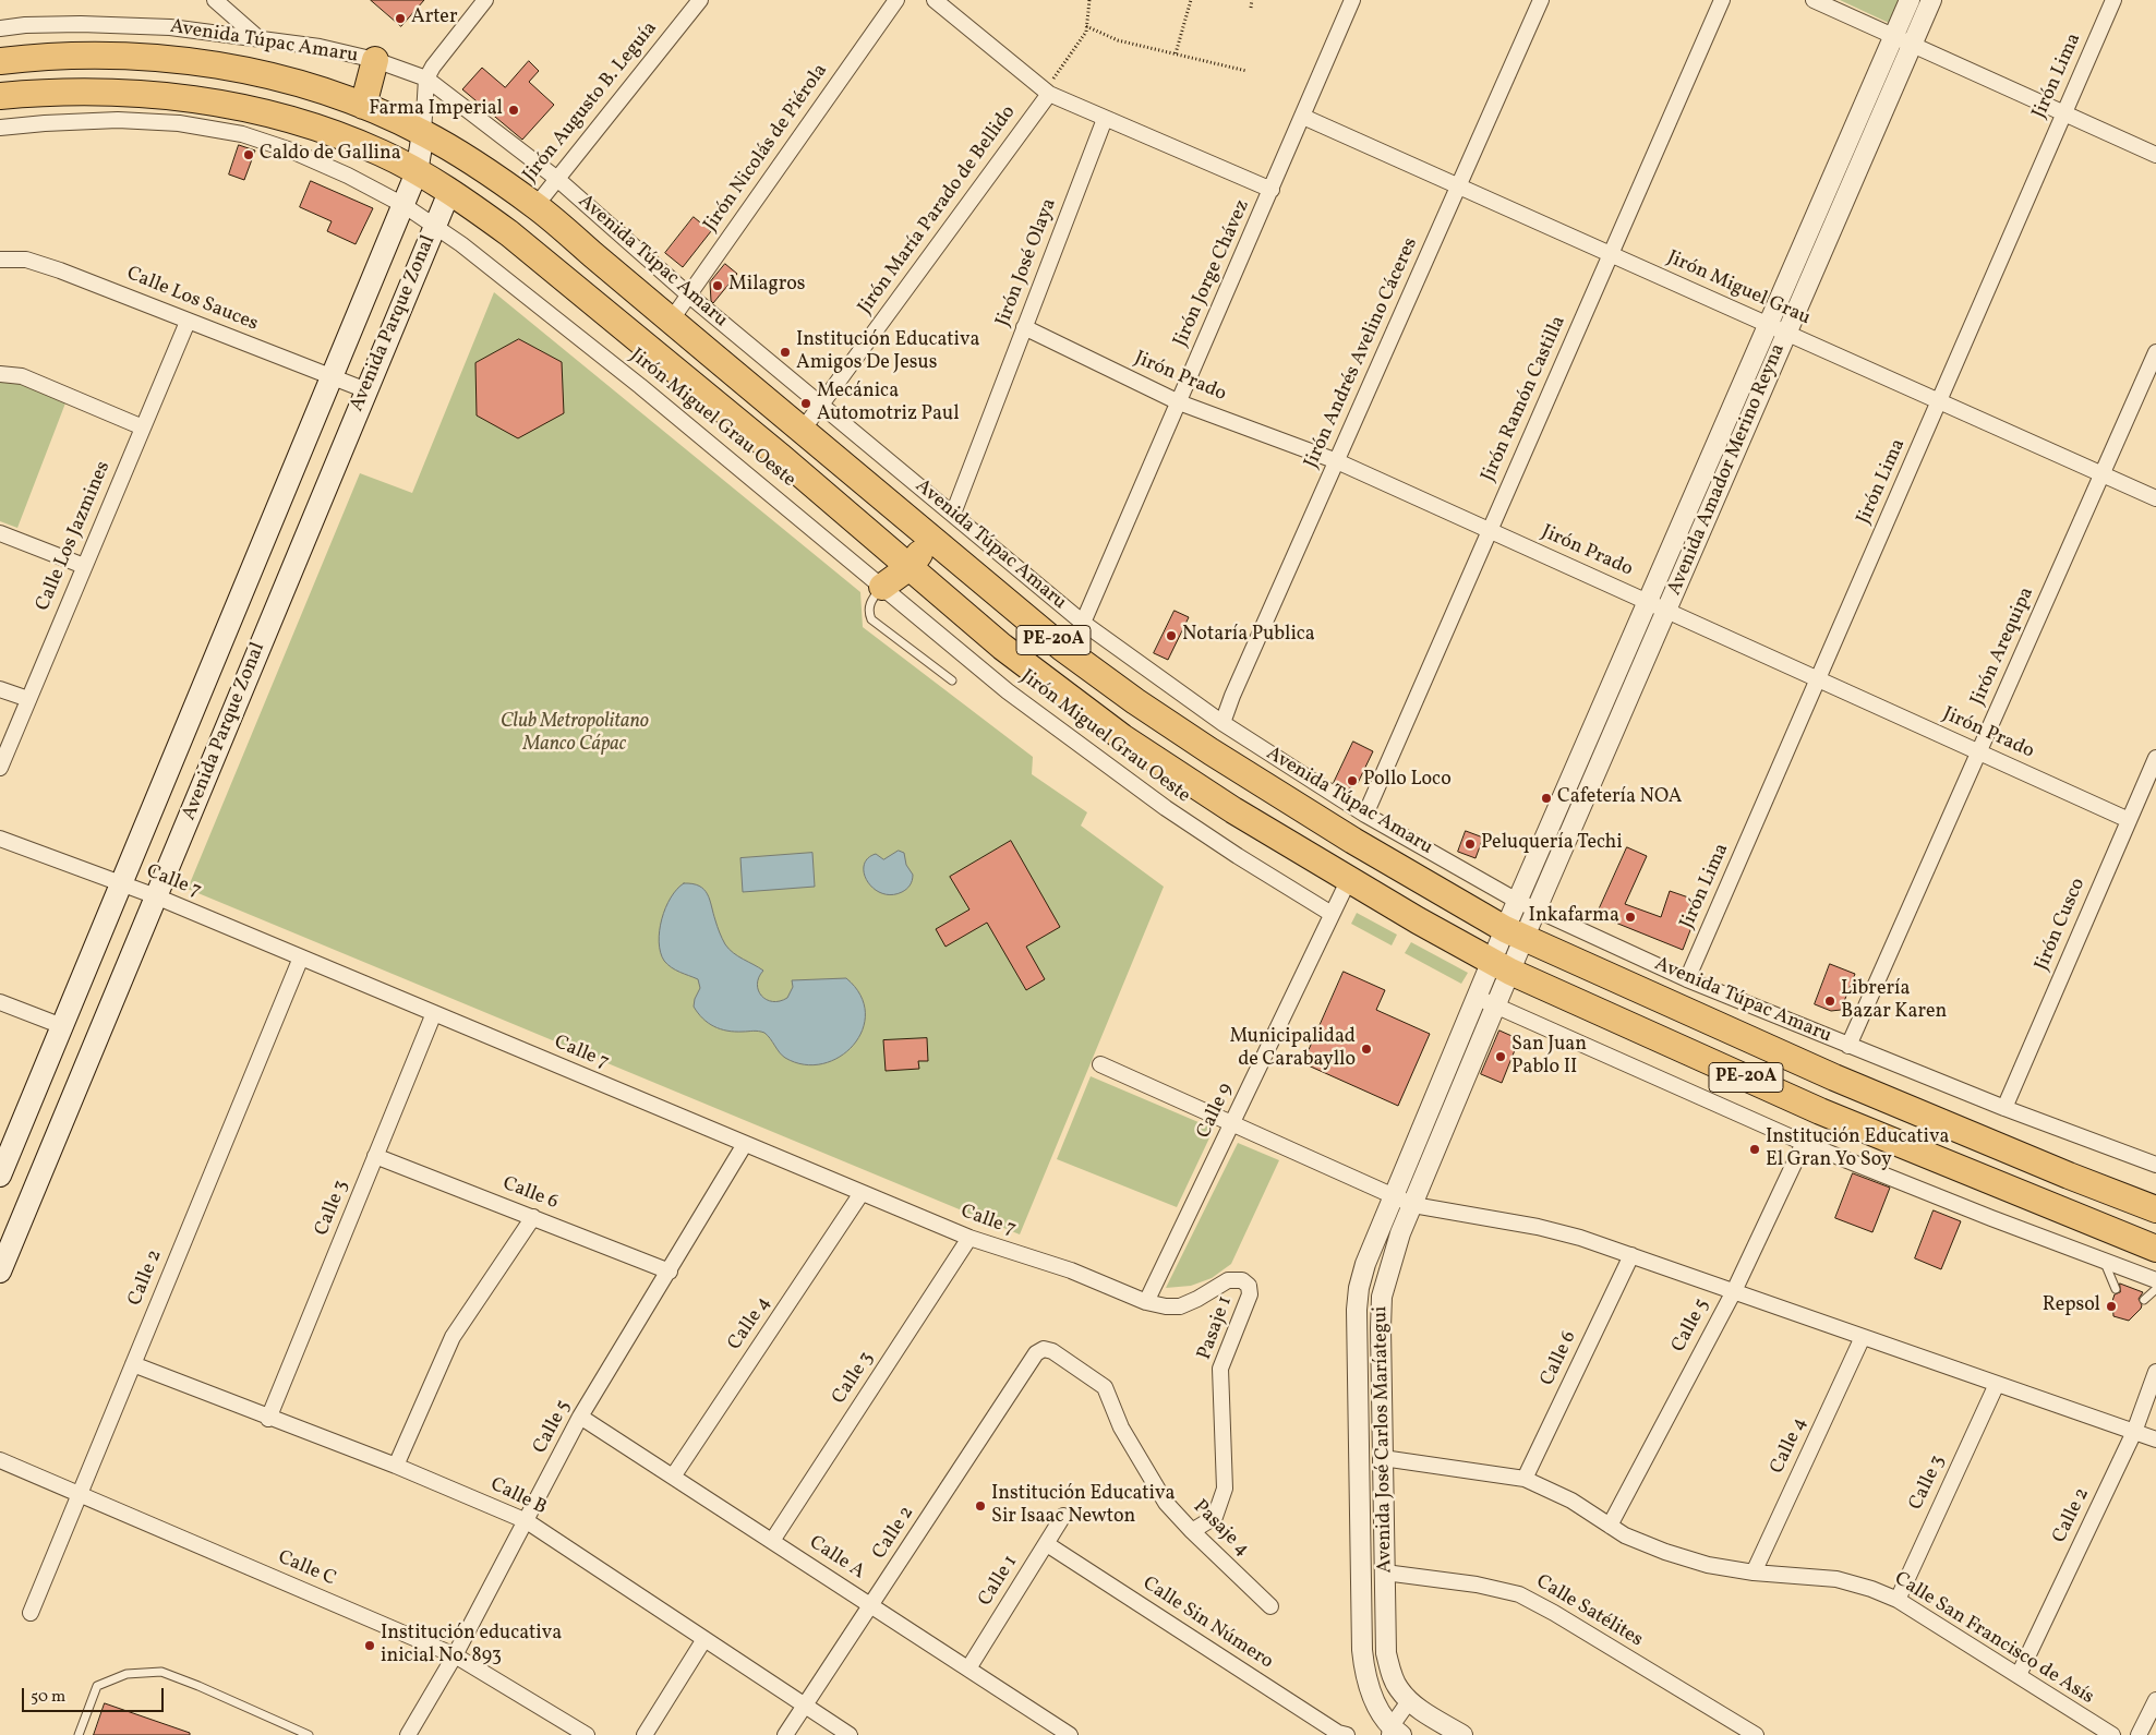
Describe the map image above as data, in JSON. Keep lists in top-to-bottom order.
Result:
{
  "streets": {
    "highway": ["Avenida Túpac Amaru", "PE-20A"],
    "main road": ["Avenida Parque Zonal"],
    "street": [
      "Jirón Lima",
      "Jirón Augusto B. Leguía",
      "Jirón Nicolás de Piérola",
      "Jirón María Parado de Bellido",
      "Jirón José Olaya",
      "Jirón Jorge Chávez",
      "Jirón Miguel Grau",
      "Calle Los Sauces",
      "Jirón Andrés Avelino Cáceres",
      "Jirón Prado",
      "Jirón Ramón Castilla",
      "Jirón Miguel Grau Oeste",
      "Avenida Amador Merino Reyna",
      "Calle Los Jazmines",
      "Jirón Arequipa",
      "Calle 7",
      "Jirón Cusco",
      "Calle 9",
      "Calle 6",
      "Calle 3",
      "Calle 2",
      "Calle 4",
      "Calle 5",
      "Pasaje 1",
      "Avenida José Carlos Maríategui",
      "Calle B",
      "Pasaje 4",
      "Calle A",
      "Calle C",
      "Calle 1",
      "Calle Satélites",
      "Calle Sin Número",
      "Calle San Francisco de Asís"
    ]
  },
  "crossings": [
    ["Avenida Túpac Amaru", "Jirón Lima"],
    ["Avenida Túpac Amaru", "Jirón Augusto B. Leguía"],
    ["Avenida Túpac Amaru", "Jirón Nicolás de Piérola"],
    ["Avenida Túpac Amaru", "Jirón María Parado de Bellido"],
    ["Avenida Túpac Amaru", "Jirón José Olaya"],
    ["Avenida Túpac Amaru", "Jirón Jorge Chávez"],
    ["Avenida Túpac Amaru", "Avenida Parque Zonal"],
    ["Avenida Túpac Amaru", "Jirón Andrés Avelino Cáceres"],
    ["Avenida Túpac Amaru", "Jirón Ramón Castilla"],
    ["Avenida Túpac Amaru", "Avenida Amador Merino Reyna"],
    ["Avenida Túpac Amaru", "Jirón Arequipa"],
    ["Avenida Túpac Amaru", "Jirón Cusco"],
    ["Avenida Túpac Amaru", "Avenida José Carlos Maríategui"],
    ["Jirón Lima", "Jirón Miguel Grau"],
    ["Jirón Lima", "Jirón Prado"],
    ["Jirón José Olaya", "Jirón Prado"],
    ["Jirón Jorge Chávez", "Jirón Miguel Grau"],
    ["Jirón Jorge Chávez", "Jirón Prado"],
    ["Jirón Miguel Grau", "Jirón Andrés Avelino Cáceres"],
    ["Jirón Miguel Grau", "Jirón Ramón Castilla"],
    ["Jirón Miguel Grau", "Avenida Amador Merino Reyna"],
    ["Jirón Miguel Grau", "Jirón Arequipa"],
    ["Calle Los Sauces", "Avenida Parque Zonal"],
    ["Calle Los Sauces", "Calle Los Jazmines"],
    ["Avenida Parque Zonal", "Jirón Miguel Grau Oeste"],
    ["Avenida Parque Zonal", "PE-20A"],
    ["Avenida Parque Zonal", "Calle 7"],
    ["Jirón Andrés Avelino Cáceres", "Jirón Prado"],
    ["Jirón Prado", "Jirón Ramón Castilla"],
    ["Jirón Prado", "Avenida Amador Merino Reyna"],
    ["Jirón Prado", "Jirón Arequipa"],
    ["Jirón Prado", "Jirón Cusco"],
    ["Jirón Miguel Grau Oeste", "Calle 9"],
    ["Avenida Amador Merino Reyna", "Avenida José Carlos Maríategui"],
    ["PE-20A", "Calle 9"],
    ["PE-20A", "Avenida José Carlos Maríategui"],
    ["Calle 7", "Calle 9"],
    ["Calle 7", "Calle 3"],
    ["Calle 7", "Calle 2"],
    ["Calle 7", "Calle 4"],
    ["Calle 7", "Calle 5"],
    ["Calle 7", "Pasaje 1"],
    ["Calle 9", "Pasaje 1"],
    ["Calle 6", "Calle 3"],
    ["Calle 6", "Calle 5"],
    ["Calle 6", "Calle San Francisco de Asís"],
    ["Calle 3", "Calle B"],
    ["Calle 3", "Calle A"],
    ["Calle 3", "Calle San Francisco de Asís"],
    ["Calle 2", "Calle B"],
    ["Calle 2", "Pasaje 4"],
    ["Calle 2", "Calle A"],
    ["Calle 2", "Calle C"],
    ["Calle 2", "Calle San Francisco de Asís"],
    ["Calle 4", "Calle A"],
    ["Calle 4", "Calle San Francisco de Asís"],
    ["Calle 5", "Calle B"],
    ["Calle 5", "Calle A"],
    ["Calle 5", "Calle C"],
    ["Calle 5", "Calle San Francisco de Asís"],
    ["Pasaje 1", "Pasaje 4"],
    ["Avenida José Carlos Maríategui", "Calle Satélites"],
    ["Avenida José Carlos Maríategui", "Calle San Francisco de Asís"],
    ["Calle A", "Calle 1"],
    ["Calle 1", "Calle Sin Número"]
  ],
  "parks": ["Club Metropolitano Manco Cápac"],
  "places": [
    "Arter",
    "Farma Imperial",
    "Caldo de Gallina",
    "Milagros",
    "Institución Educativa Amigos De Jesus",
    "Mecánica Automotriz Paul",
    "Notaría Publica",
    "Pollo Loco",
    "Cafetería NOA",
    "Peluquería Techi",
    "Inkafarma",
    "Librería Bazar Karen",
    "Municipalidad de Carabayllo",
    "San Juan Pablo II",
    "Institución Educativa El Gran Yo Soy",
    "Repsol",
    "Institución Educativa Sir Isaac Newton",
    "Institución educativa inicial No. 893"
  ],
  "scale_bar": "50 m"
}
